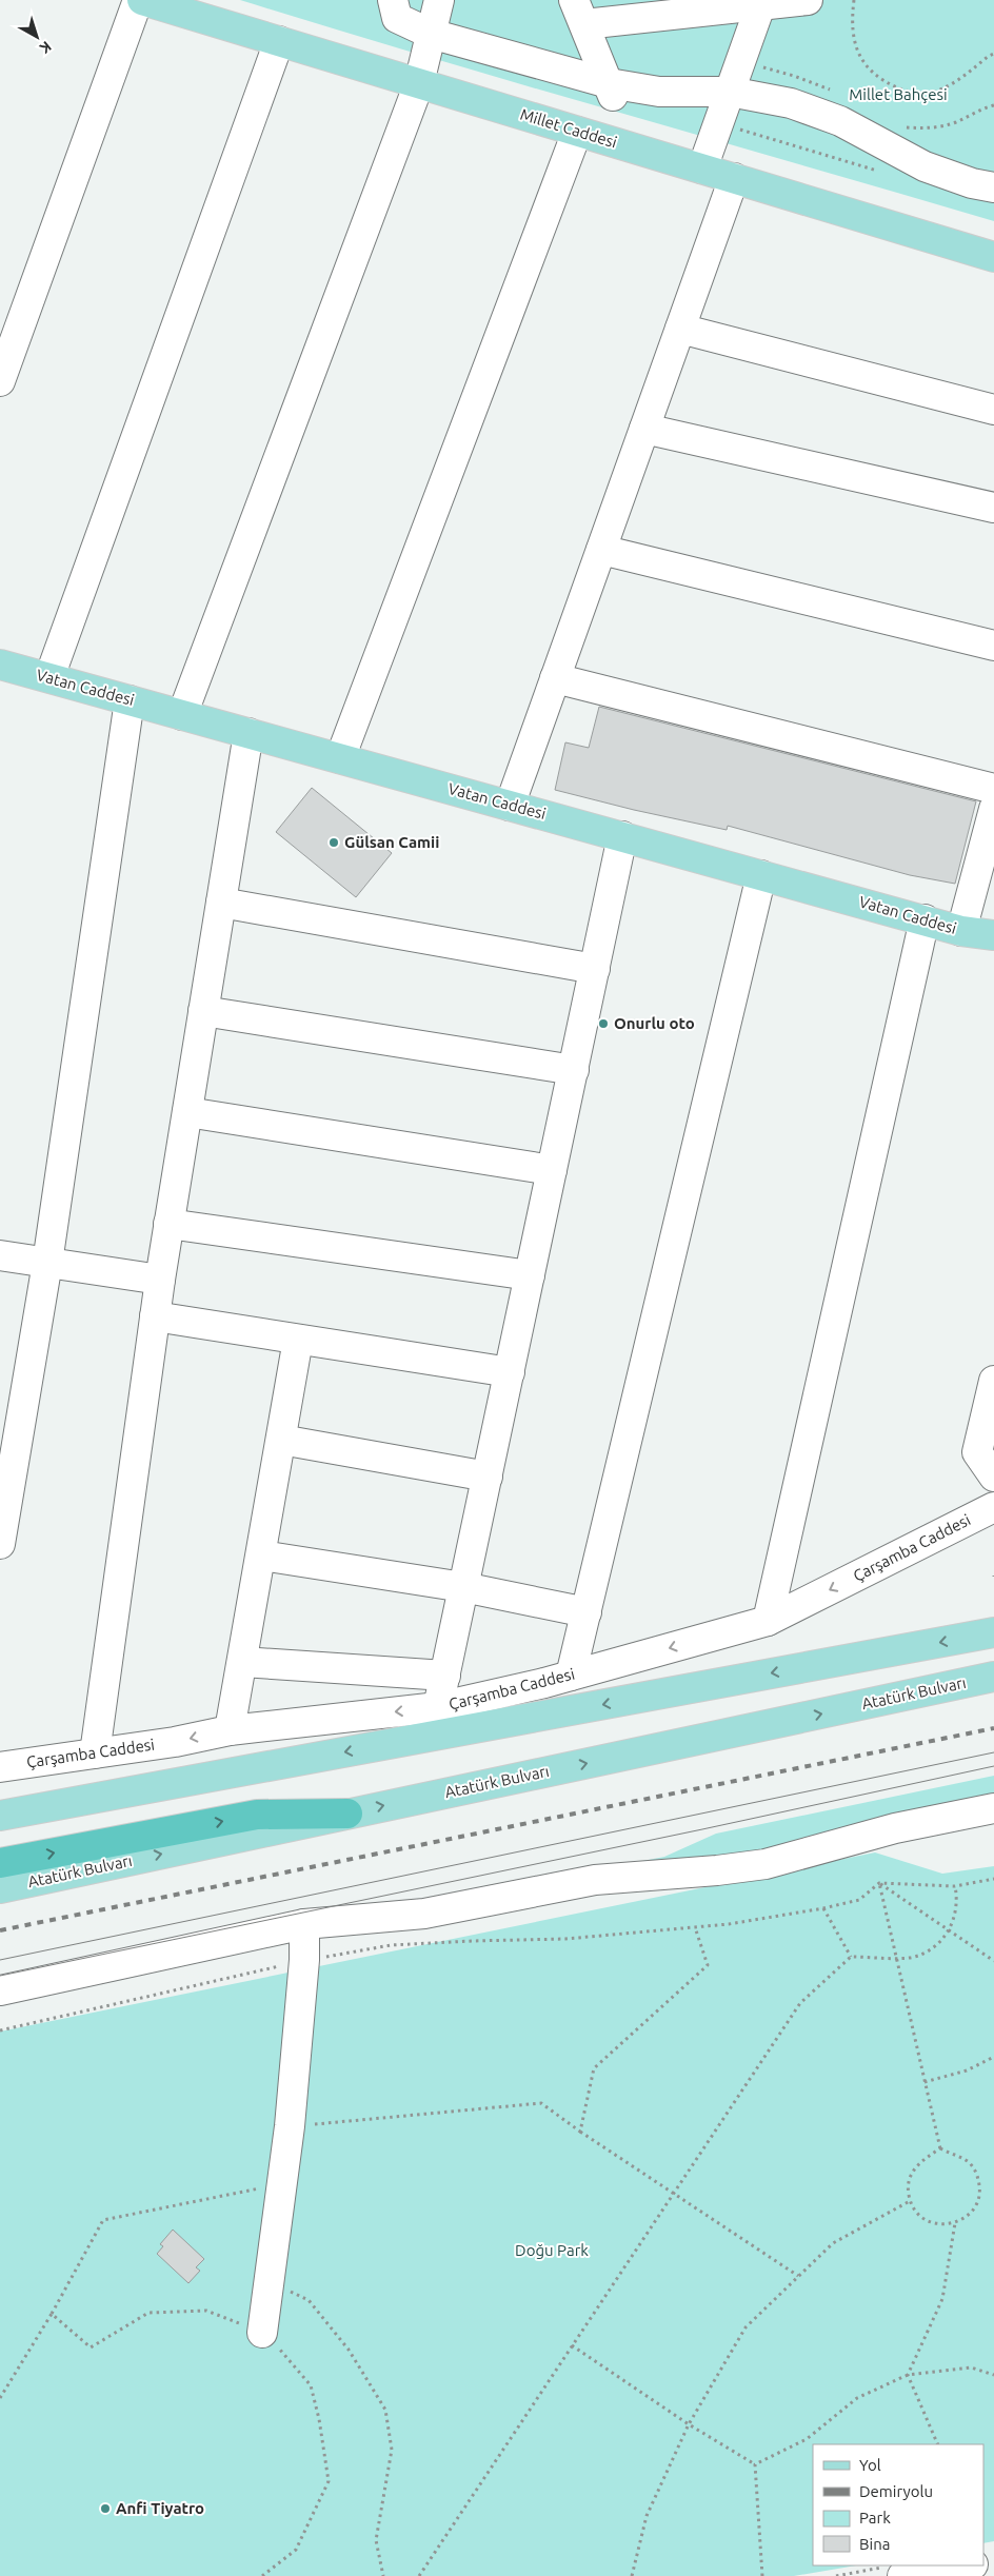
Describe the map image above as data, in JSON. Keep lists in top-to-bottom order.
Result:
{
  "streets": {
    "main road": ["Millet Caddesi", "Vatan Caddesi", "Atatürk Bulvarı"],
    "street": ["Çarşamba Caddesi"]
  },
  "parks": ["Millet Bahçesi", "Doğu Park"],
  "places": ["Gülsan Camii", "Onurlu oto", "Anfi Tiyatro"],
  "legend": [
    "Yol",
    "Demiryolu",
    "Park",
    "Bina"
  ],
  "north": "bottom right"
}
